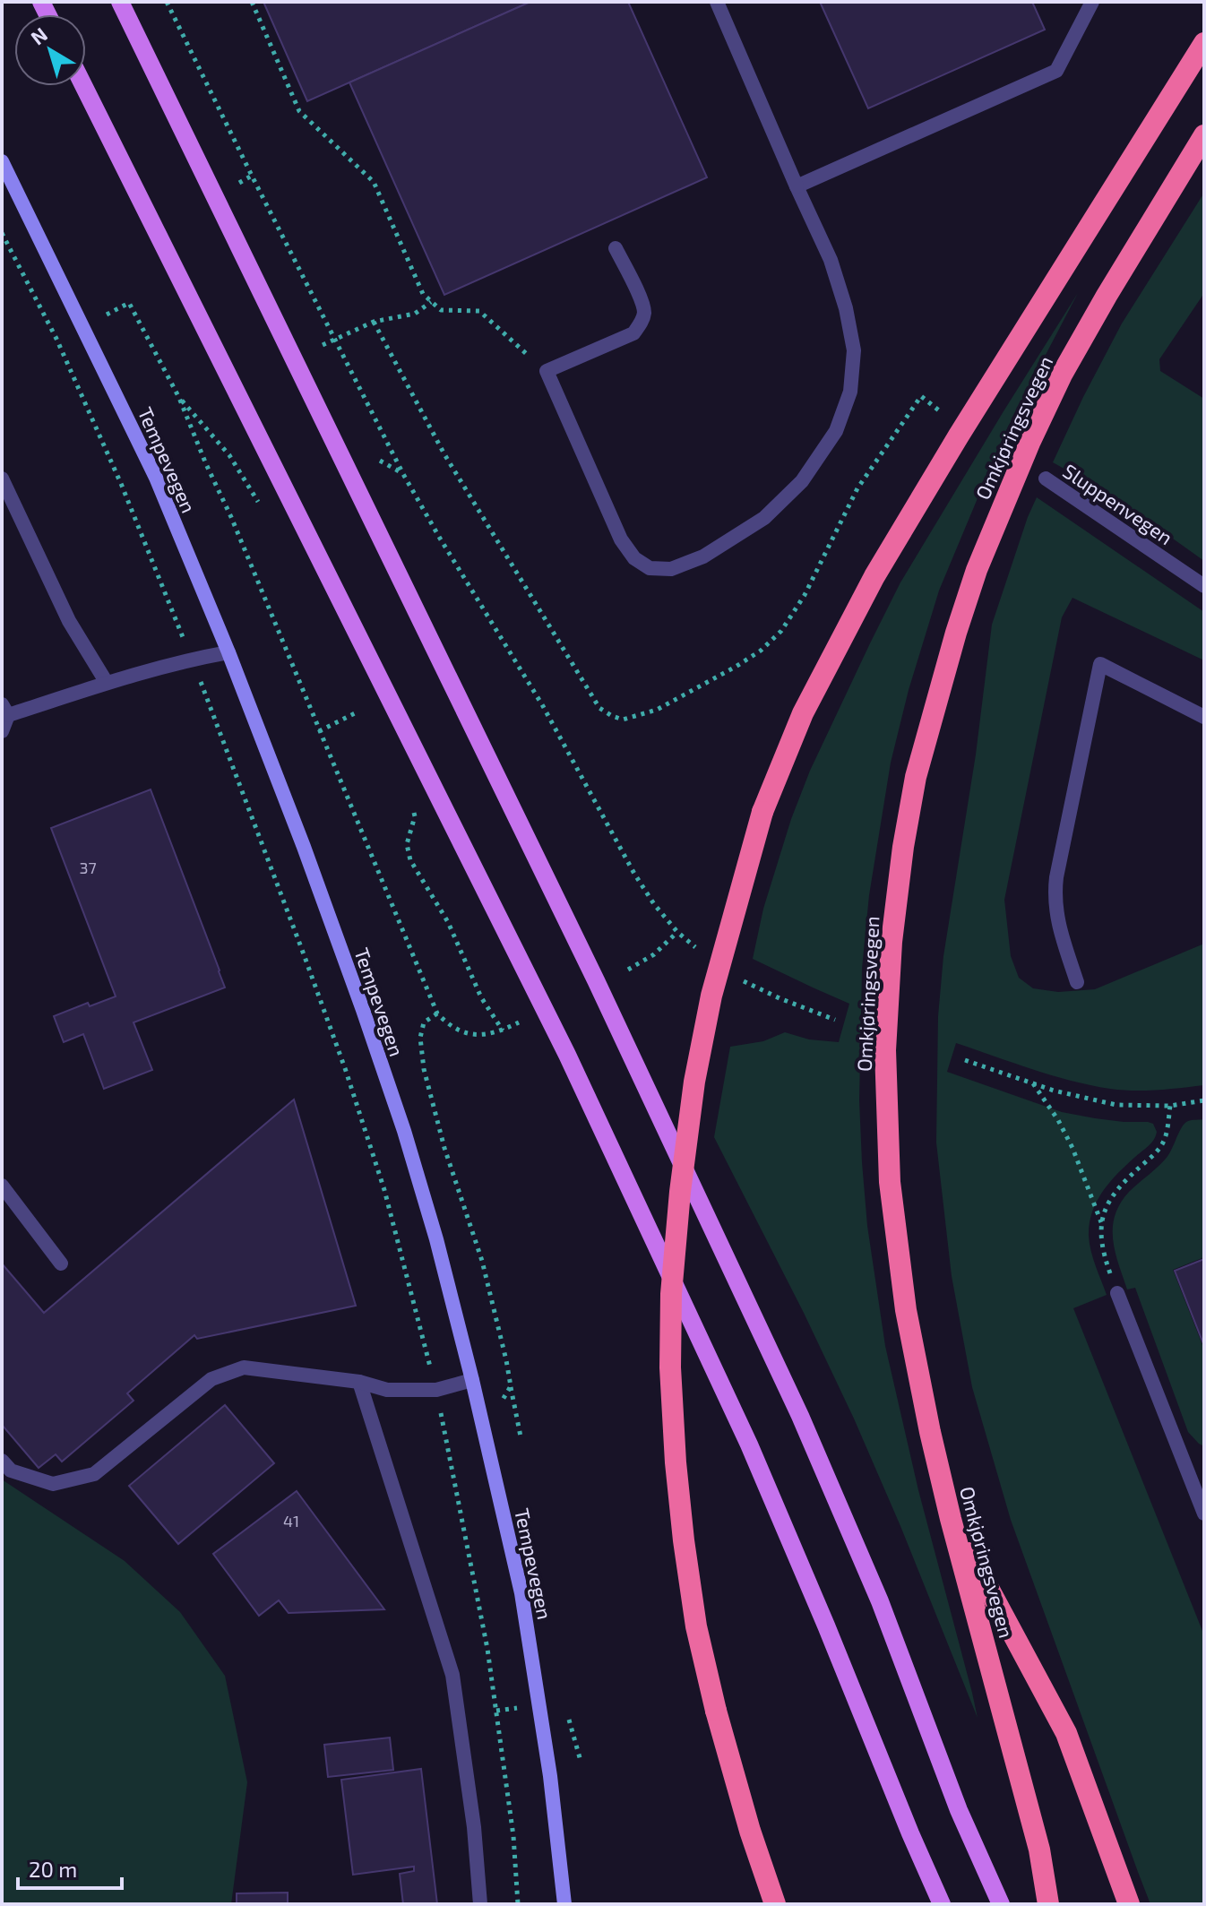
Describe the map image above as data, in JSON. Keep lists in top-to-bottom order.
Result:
{
  "streets": {
    "highway": ["Omkjøringsvegen"],
    "street": ["Tempevegen", "Sluppenvegen"]
  },
  "house_numbers": ["37", "41"],
  "scale_bar": "20 m",
  "north": "top left"
}
